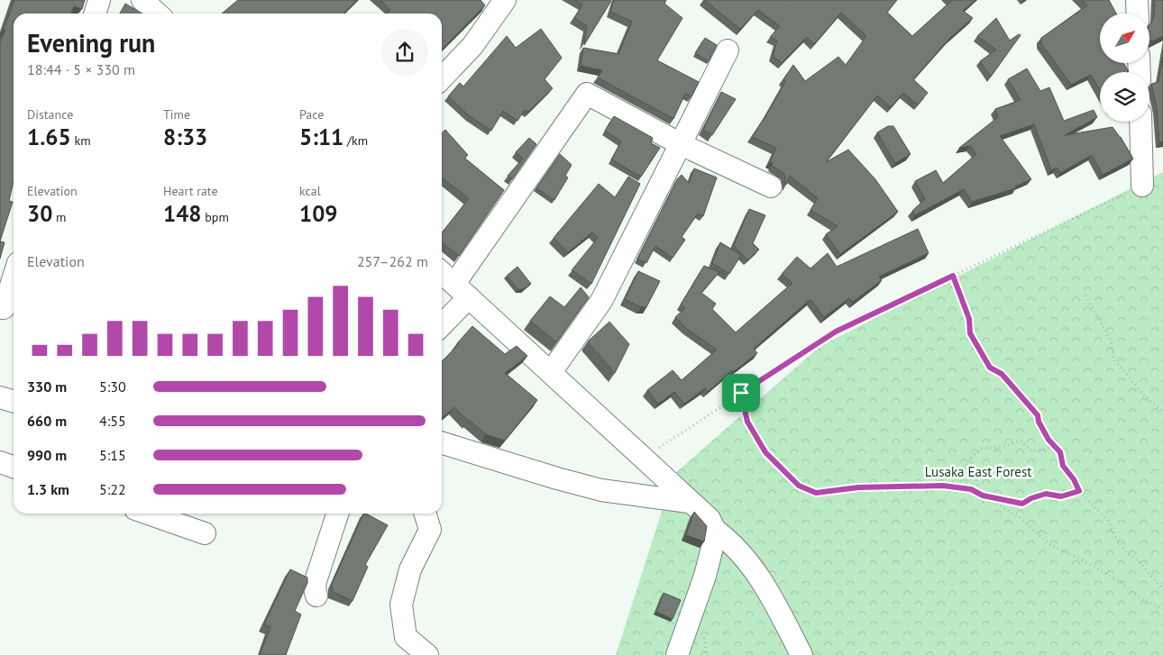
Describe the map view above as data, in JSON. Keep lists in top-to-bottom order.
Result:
{
  "parks": ["Lusaka East Forest"],
  "north": "top right",
  "page": {
    "heading": ["Evening run", "18:44 · 5 × 330 m"],
    "stats": [
      ["Distance", "1.65 km"],
      ["Time", "8:33"],
      ["Pace", "5:11 /km"],
      ["Elevation", "30 m"],
      ["Heart rate", "148 bpm"],
      ["kcal", "109"]
    ],
    "chart": ["Elevation", "257–262 m"],
    "list": [
      {
        "name": "330 m",
        "note": "5:30"
      },
      {
        "name": "660 m",
        "note": "4:55"
      },
      {
        "name": "990 m",
        "note": "5:15"
      },
      {
        "name": "1.3 km",
        "note": "5:22"
      }
    ]
  }
}
